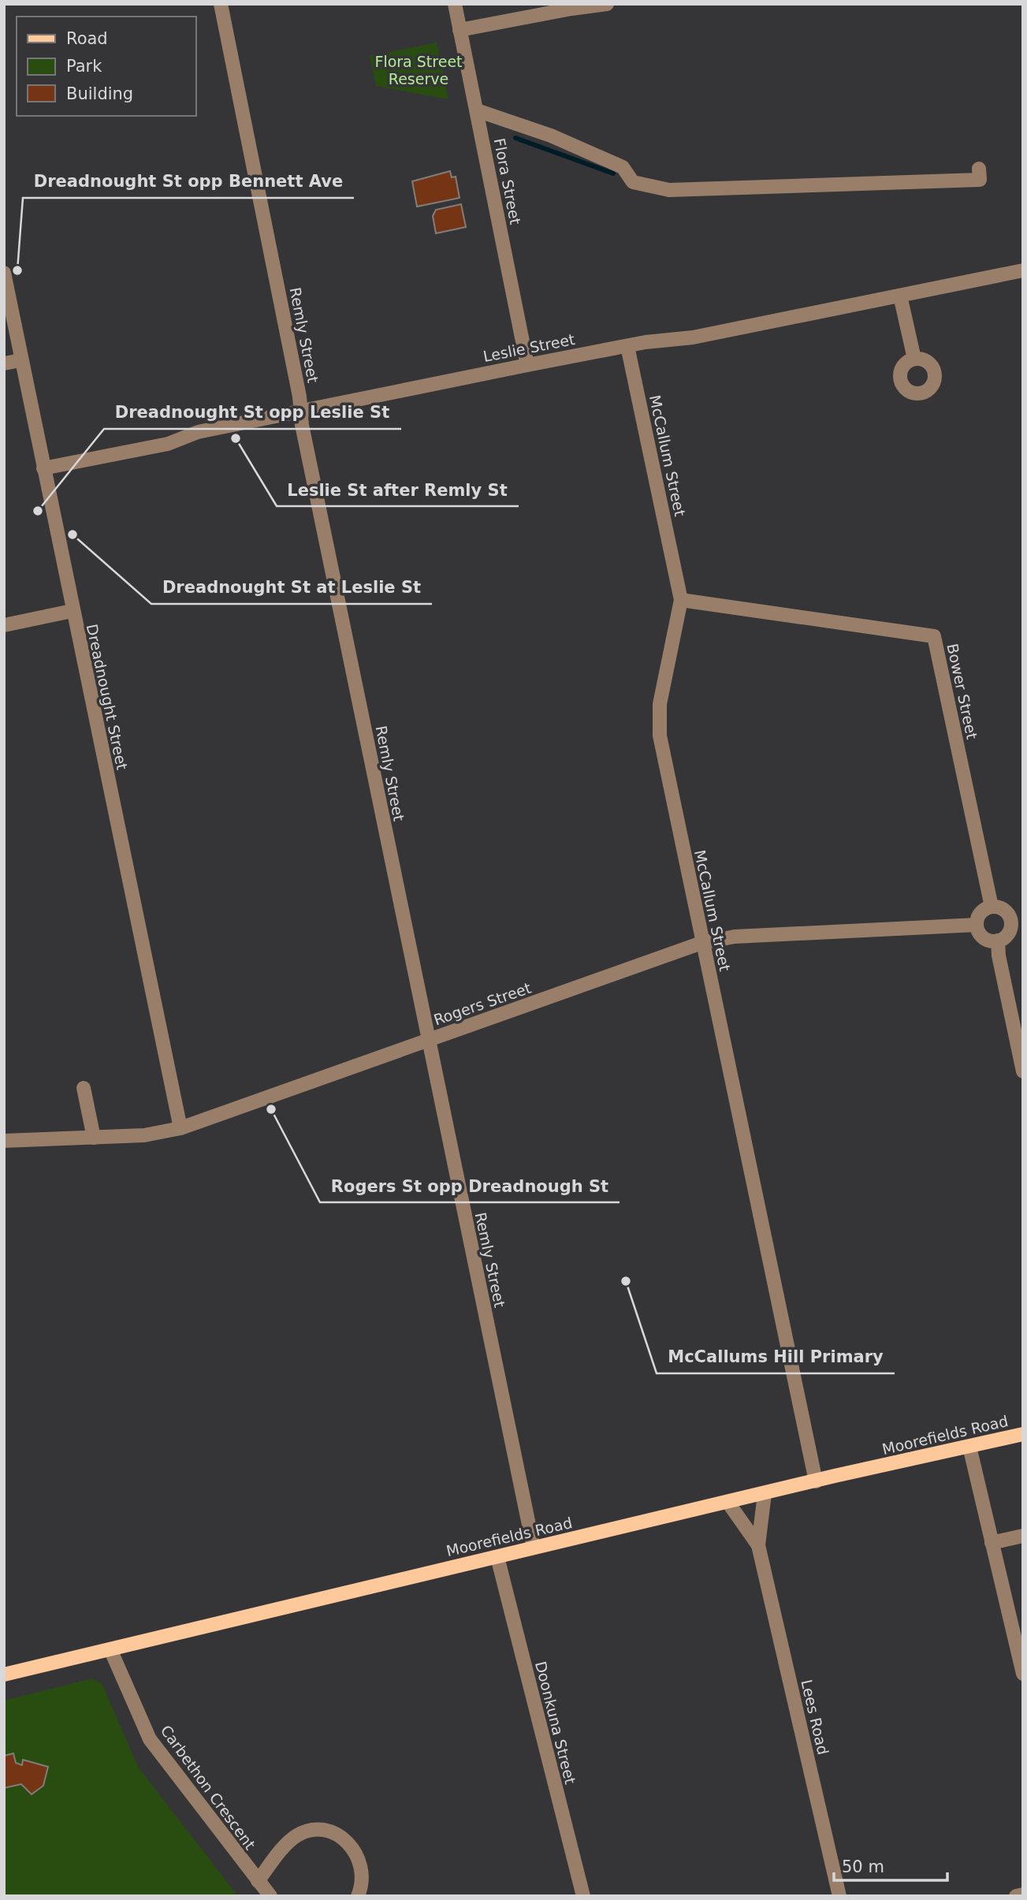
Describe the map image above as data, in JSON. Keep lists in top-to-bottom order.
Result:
{
  "streets": {
    "main road": ["Moorefields Road"],
    "street": [
      "Flora Street",
      "Remly Street",
      "Leslie Street",
      "McCallum Street",
      "Bower Street",
      "Dreadnought Street",
      "Rogers Street",
      "Lees Road",
      "Doonkuna Street",
      "Carbethon Crescent"
    ]
  },
  "crossings": [
    ["Flora Street", "Leslie Street"],
    ["Remly Street", "Leslie Street"],
    ["Remly Street", "Rogers Street"],
    ["Remly Street", "Moorefields Road"],
    ["Leslie Street", "McCallum Street"],
    ["Leslie Street", "Dreadnought Street"],
    ["McCallum Street", "Bower Street"],
    ["McCallum Street", "Rogers Street"],
    ["McCallum Street", "Moorefields Road"],
    ["Bower Street", "Rogers Street"],
    ["Dreadnought Street", "Rogers Street"],
    ["Moorefields Road", "Lees Road"],
    ["Moorefields Road", "Doonkuna Street"],
    ["Moorefields Road", "Carbethon Crescent"]
  ],
  "parks": ["Flora Street Reserve"],
  "places": [
    "Dreadnought St opp Bennett Ave",
    "Leslie St after Remly St",
    "Dreadnought St opp Leslie St",
    "Dreadnought St at Leslie St",
    "Rogers St opp Dreadnough St",
    "McCallums Hill Primary"
  ],
  "legend": ["Road", "Park", "Building"],
  "scale_bar": "50 m"
}
